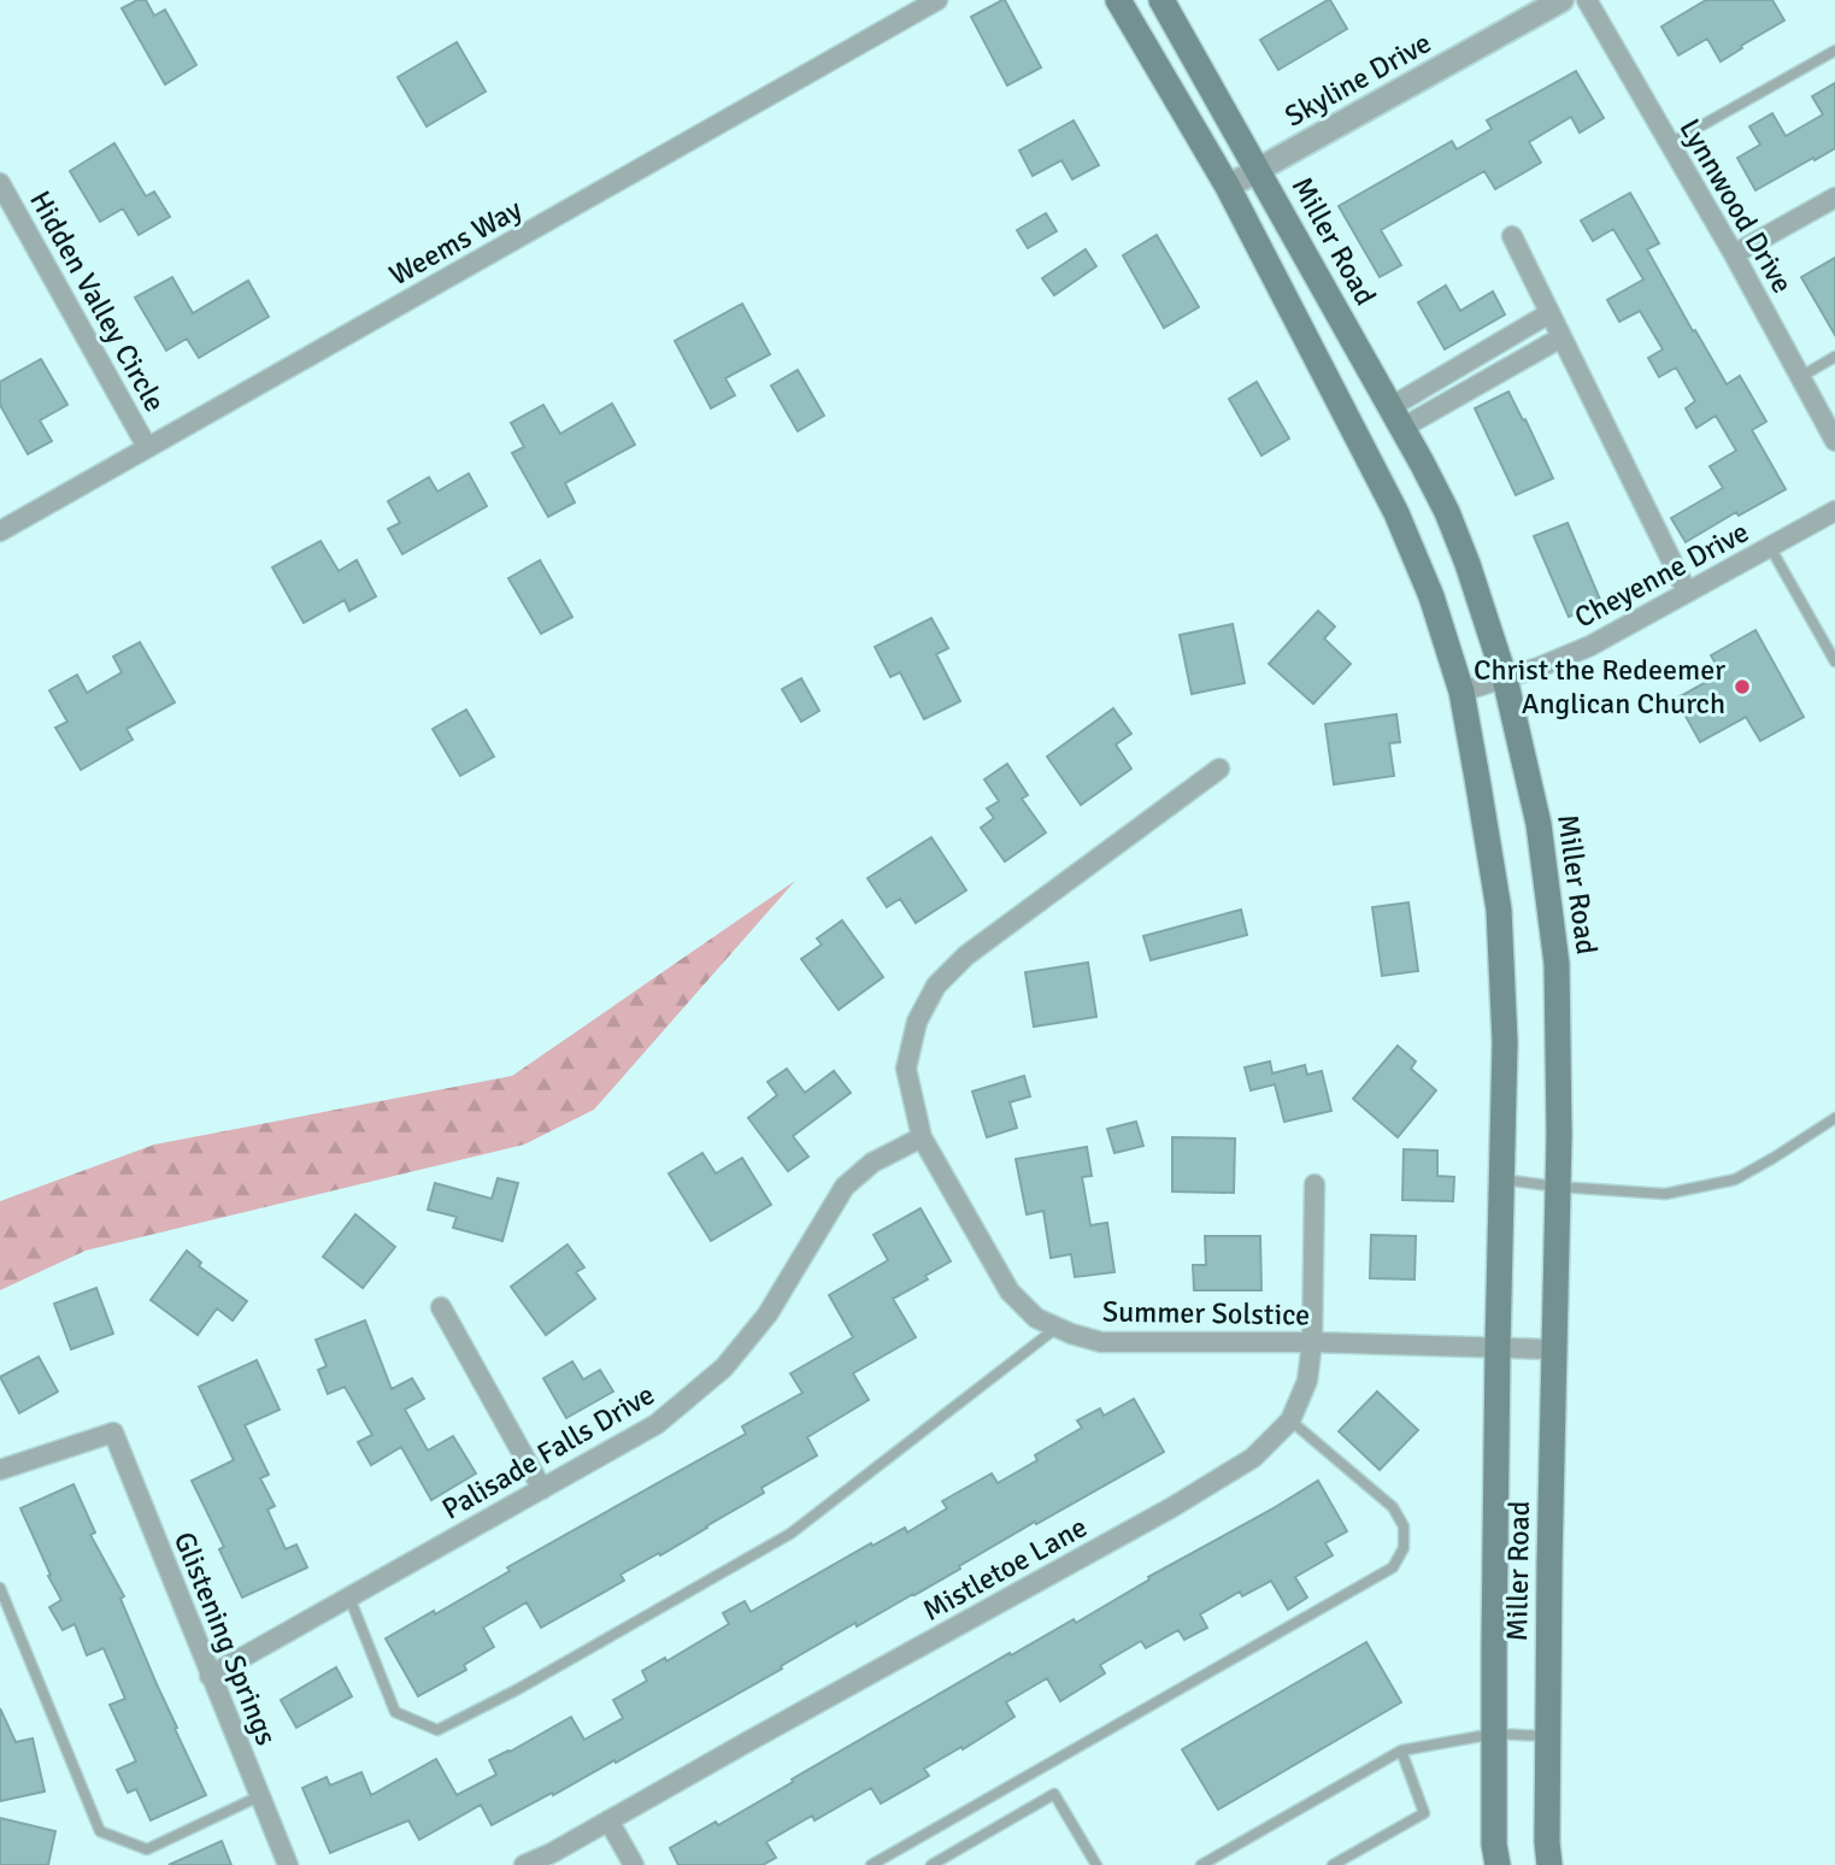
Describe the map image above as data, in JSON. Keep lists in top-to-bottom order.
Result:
{
  "streets": {
    "main road": ["Miller Road"],
    "street": [
      "Skyline Drive",
      "Lynnwood Drive",
      "Weems Way",
      "Hidden Valley Circle",
      "Cheyenne Drive",
      "Summer Solstice",
      "Palisade Falls Drive",
      "Mistletoe Lane",
      "Glistening Springs"
    ]
  },
  "crossings": [
    ["Skyline Drive", "Miller Road"],
    ["Miller Road", "Cheyenne Drive"],
    ["Miller Road", "Summer Solstice"],
    ["Weems Way", "Hidden Valley Circle"],
    ["Summer Solstice", "Palisade Falls Drive"],
    ["Summer Solstice", "Mistletoe Lane"],
    ["Palisade Falls Drive", "Glistening Springs"]
  ],
  "places": ["Christ the Redeemer Anglican Church"]
}
